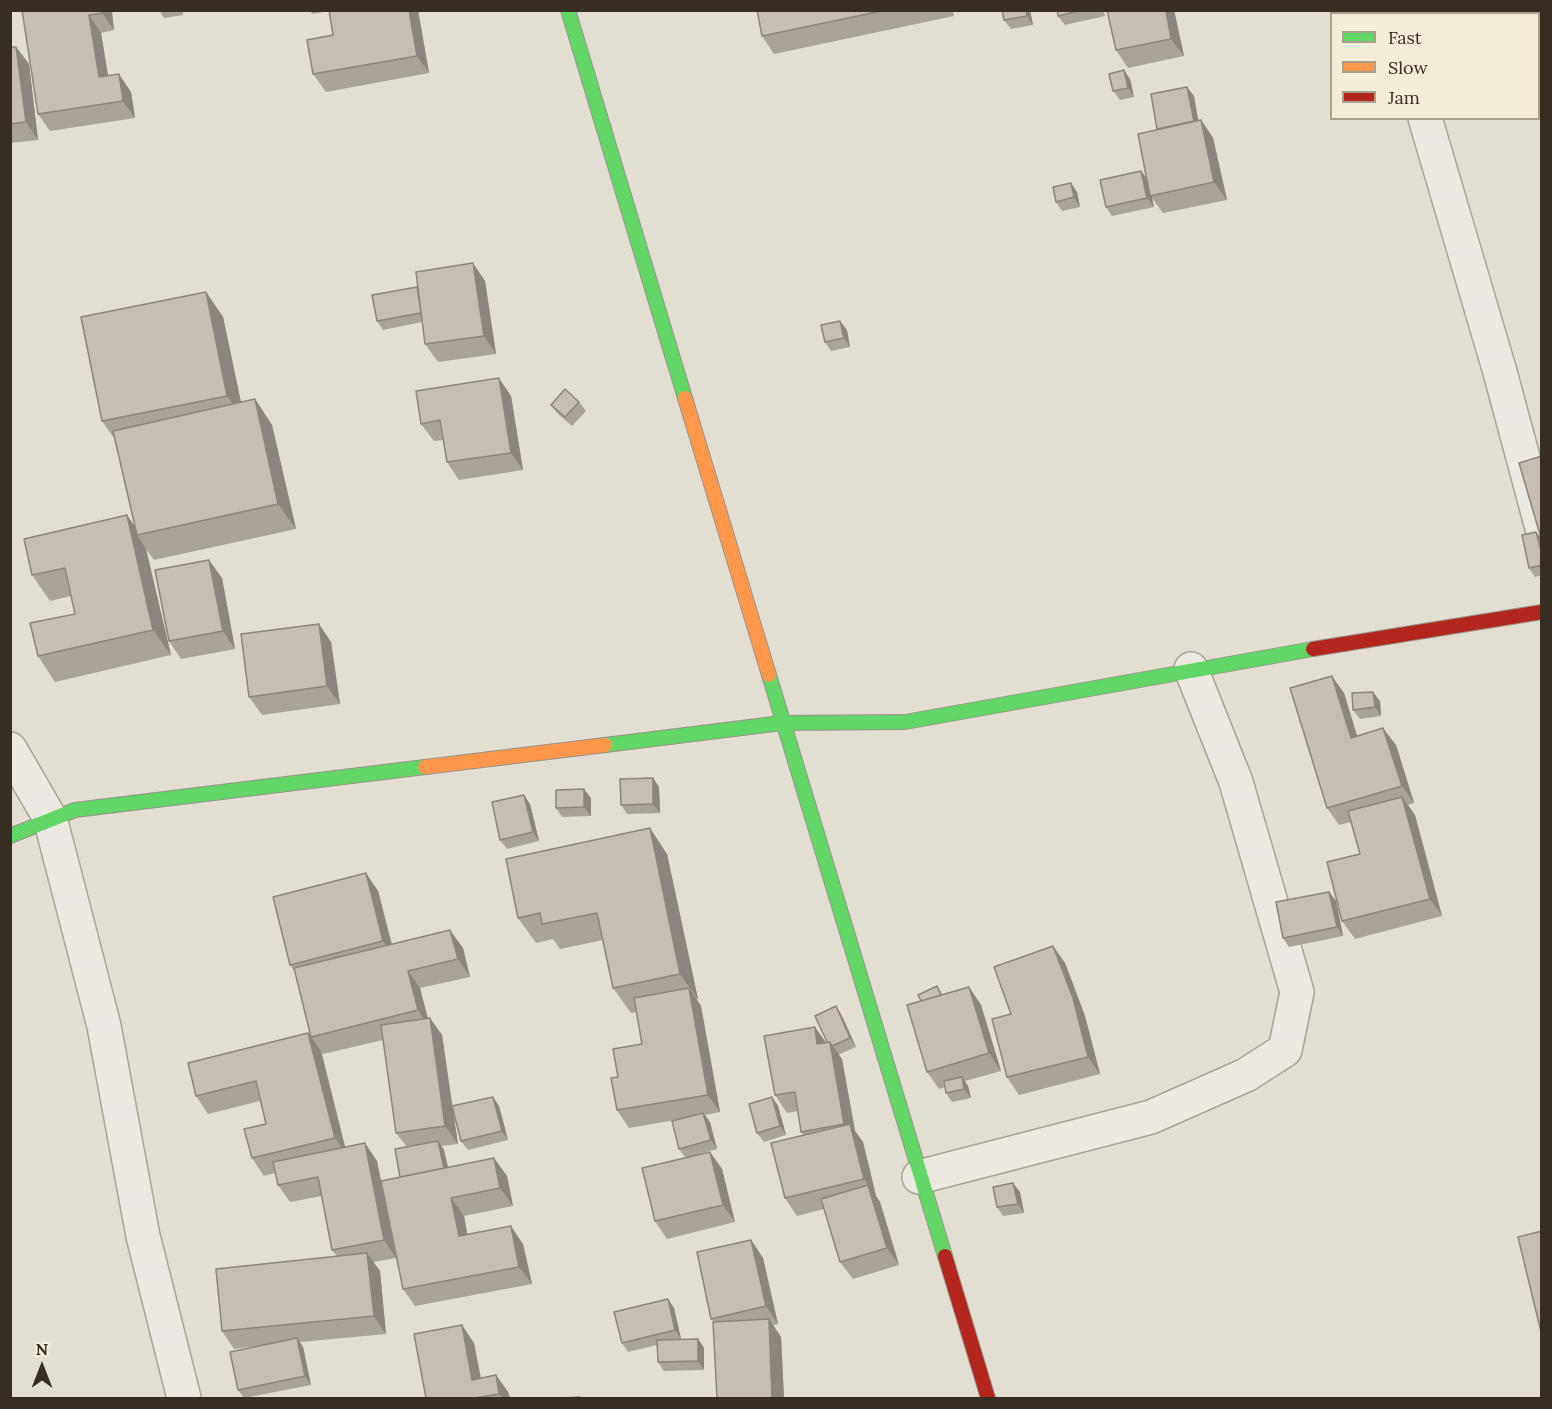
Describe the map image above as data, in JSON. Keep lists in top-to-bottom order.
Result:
{
  "legend": ["Fast", "Slow", "Jam"],
  "north": "top"
}
